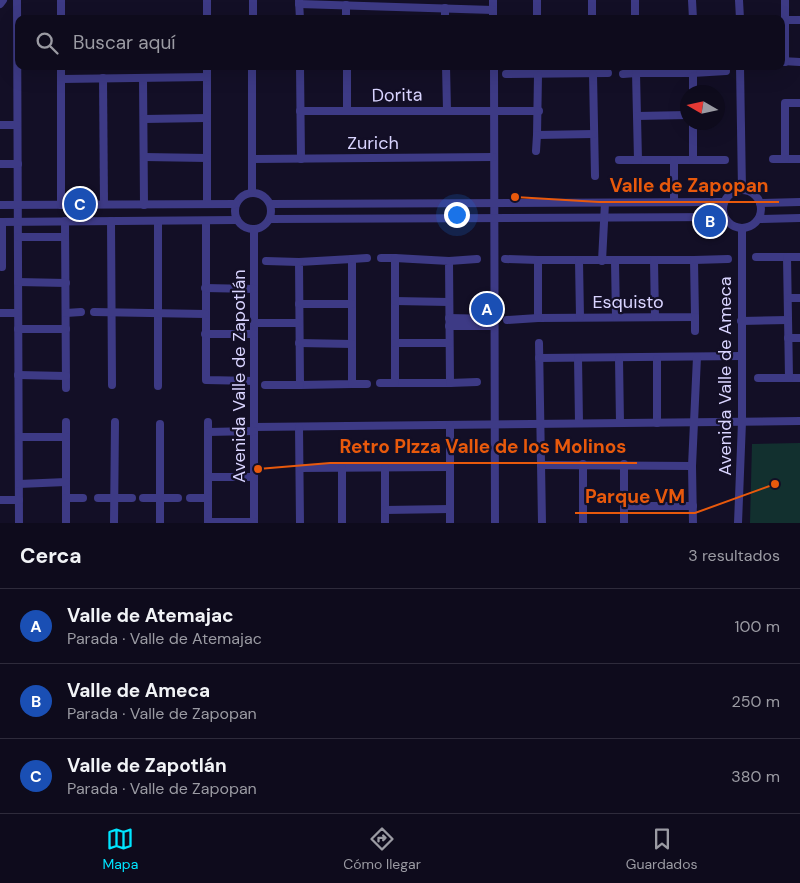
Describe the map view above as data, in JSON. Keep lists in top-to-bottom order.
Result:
{
  "streets": {
    "street": [
      "Dorita",
      "Zurich",
      "Esquisto",
      "Avenida Valle de Zapotlán",
      "Avenida Valle de Ameca"
    ]
  },
  "places": ["Valle de Zapopan", "Retro PIzza Valle de los Molinos", "Parque VM"],
  "north": "left",
  "page": {
    "search": "Buscar aquí",
    "pins": ["C", "B", "A"],
    "heading": ["Cerca", "3 resultados"],
    "list": [
      {
        "mark": "A",
        "name": "Valle de Atemajac",
        "note": "Parada · Valle de Atemajac",
        "value": "100 m"
      },
      {
        "mark": "B",
        "name": "Valle de Ameca",
        "note": "Parada · Valle de Zapopan",
        "value": "250 m"
      },
      {
        "mark": "C",
        "name": "Valle de Zapotlán",
        "note": "Parada · Valle de Zapopan",
        "value": "380 m"
      }
    ],
    "nav": ["Mapa", "Cómo llegar", "Guardados"]
  }
}
